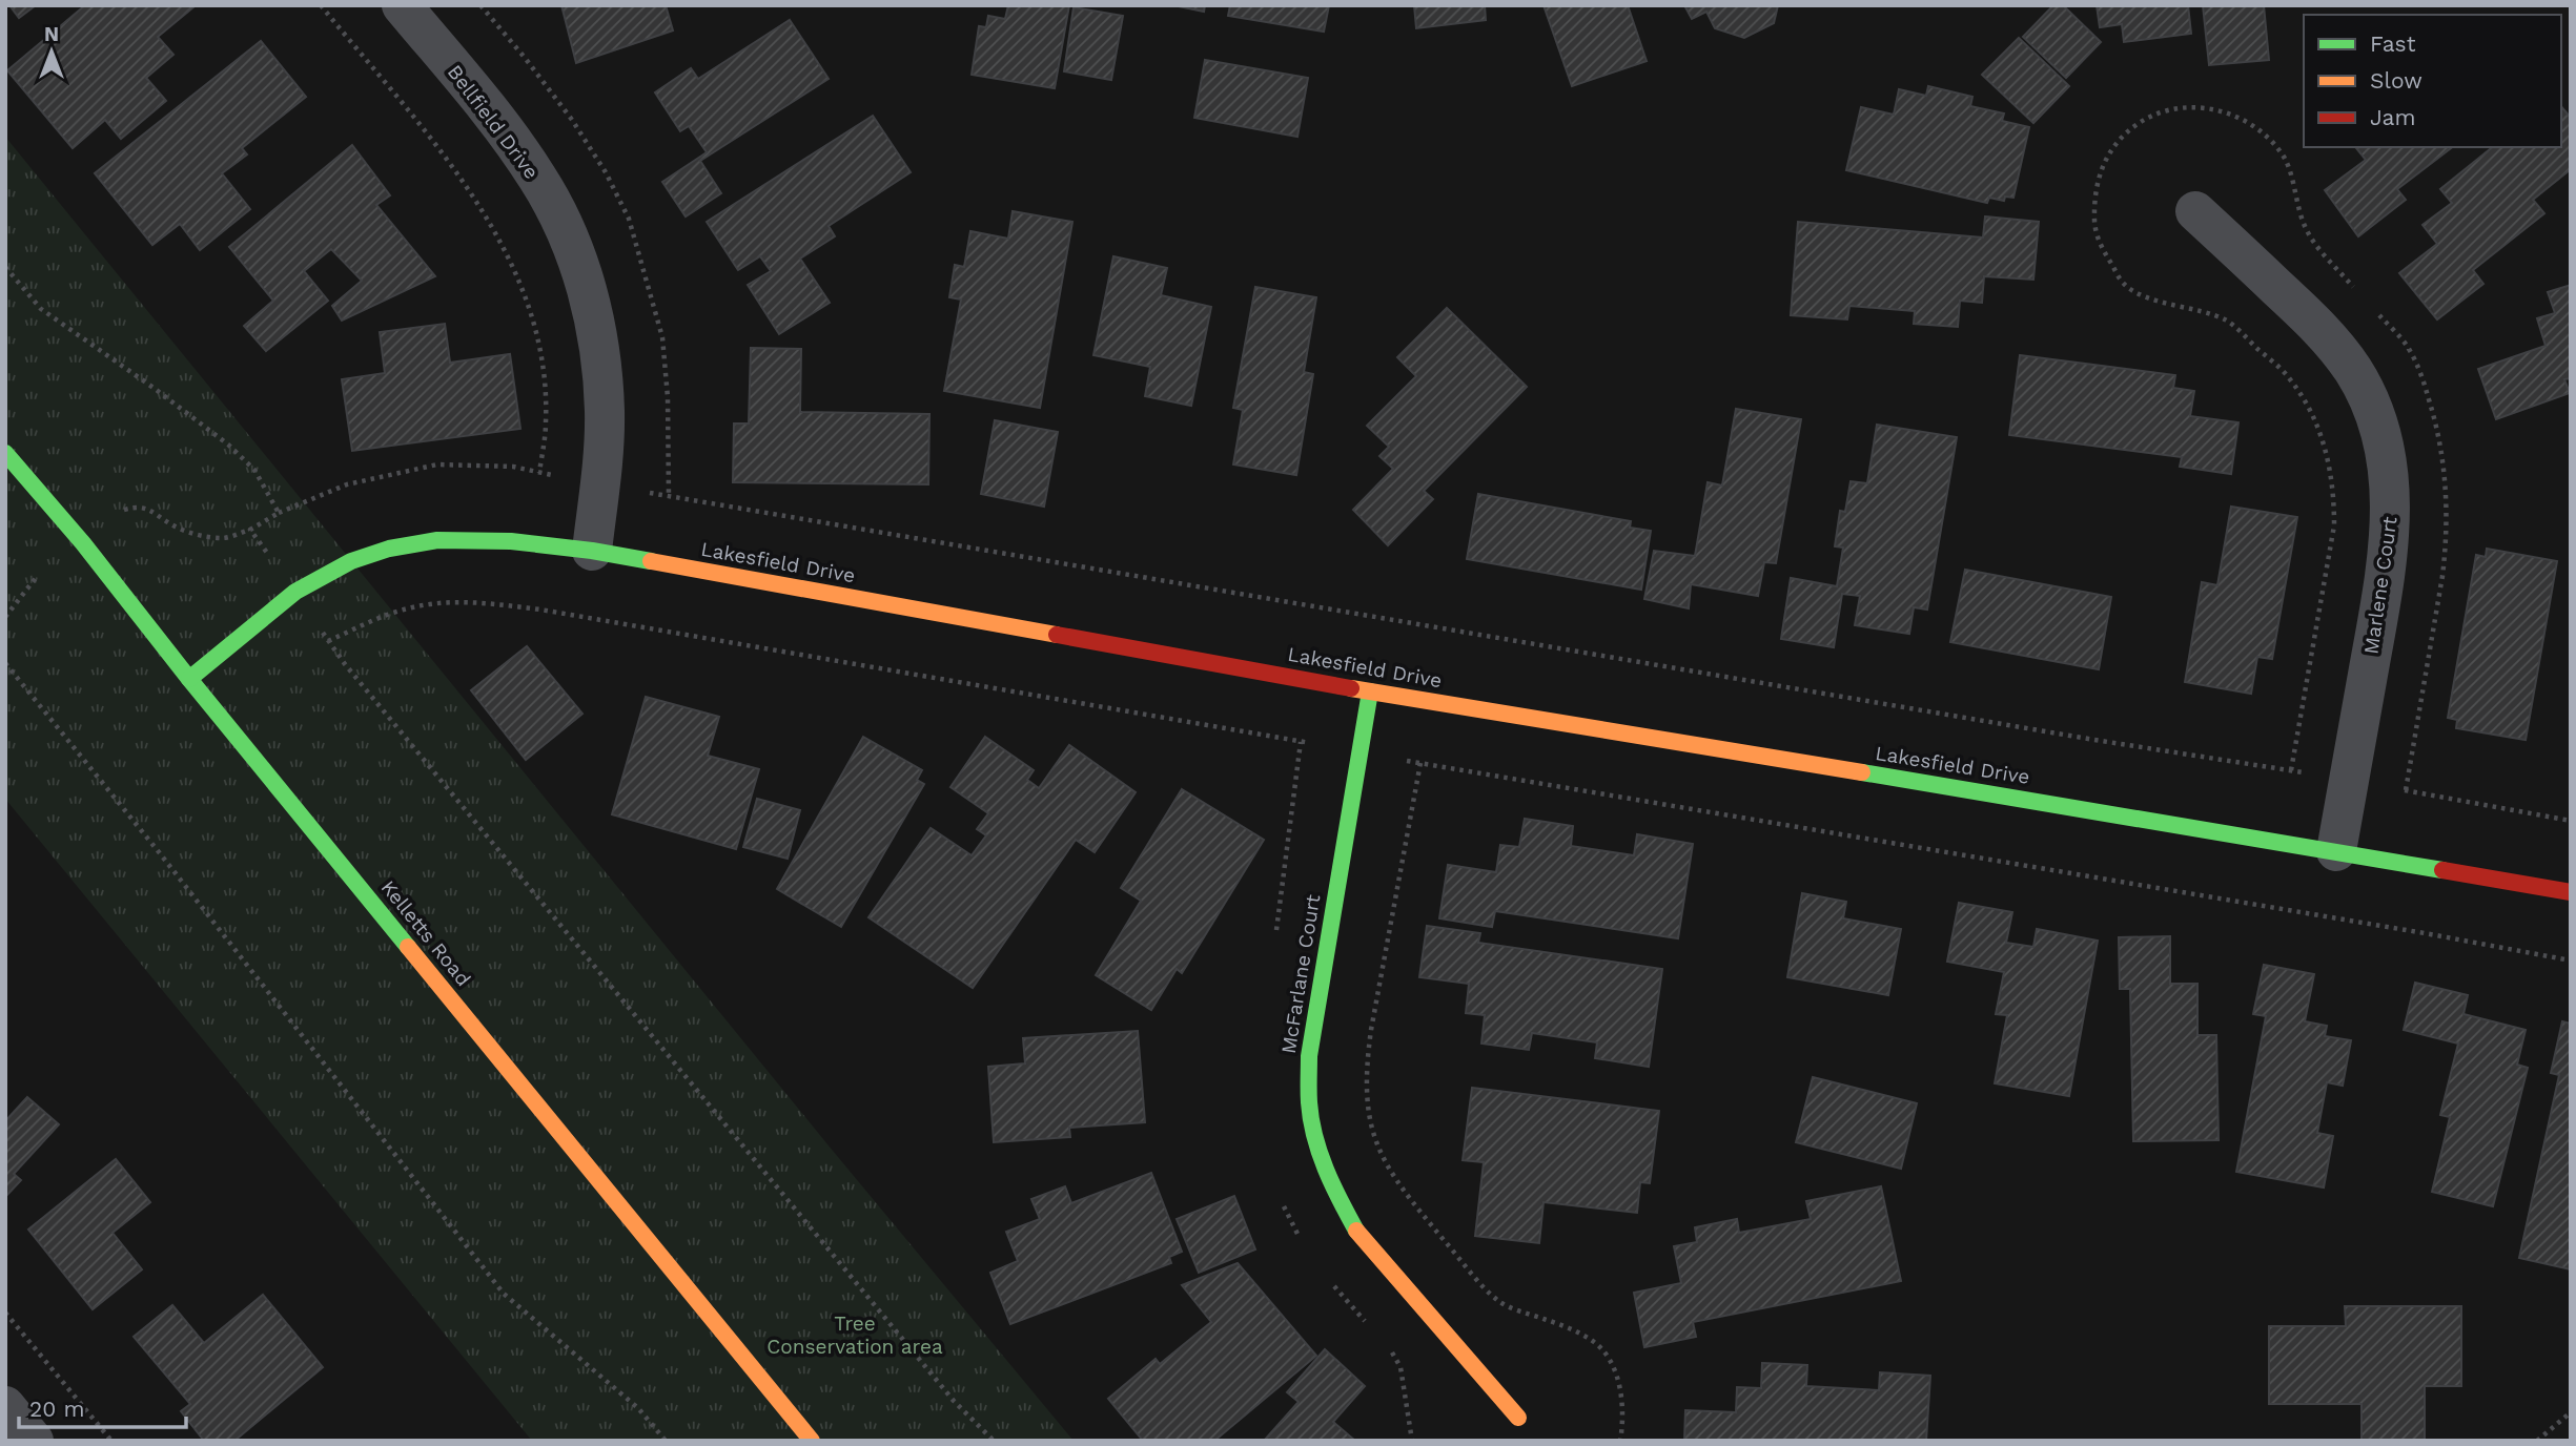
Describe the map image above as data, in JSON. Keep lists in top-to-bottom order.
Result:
{
  "streets": {
    "street": [
      "Bellfield Drive",
      "Lakesfield Drive",
      "Marlene Court",
      "Kelletts Road",
      "McFarlane Court"
    ]
  },
  "crossings": [
    ["Bellfield Drive", "Lakesfield Drive"],
    ["Lakesfield Drive", "Marlene Court"],
    ["Lakesfield Drive", "Kelletts Road"],
    ["Lakesfield Drive", "McFarlane Court"]
  ],
  "parks": ["Tree Conservation area"],
  "legend": ["Fast", "Slow", "Jam"],
  "scale_bar": "20 m",
  "north": "top"
}
